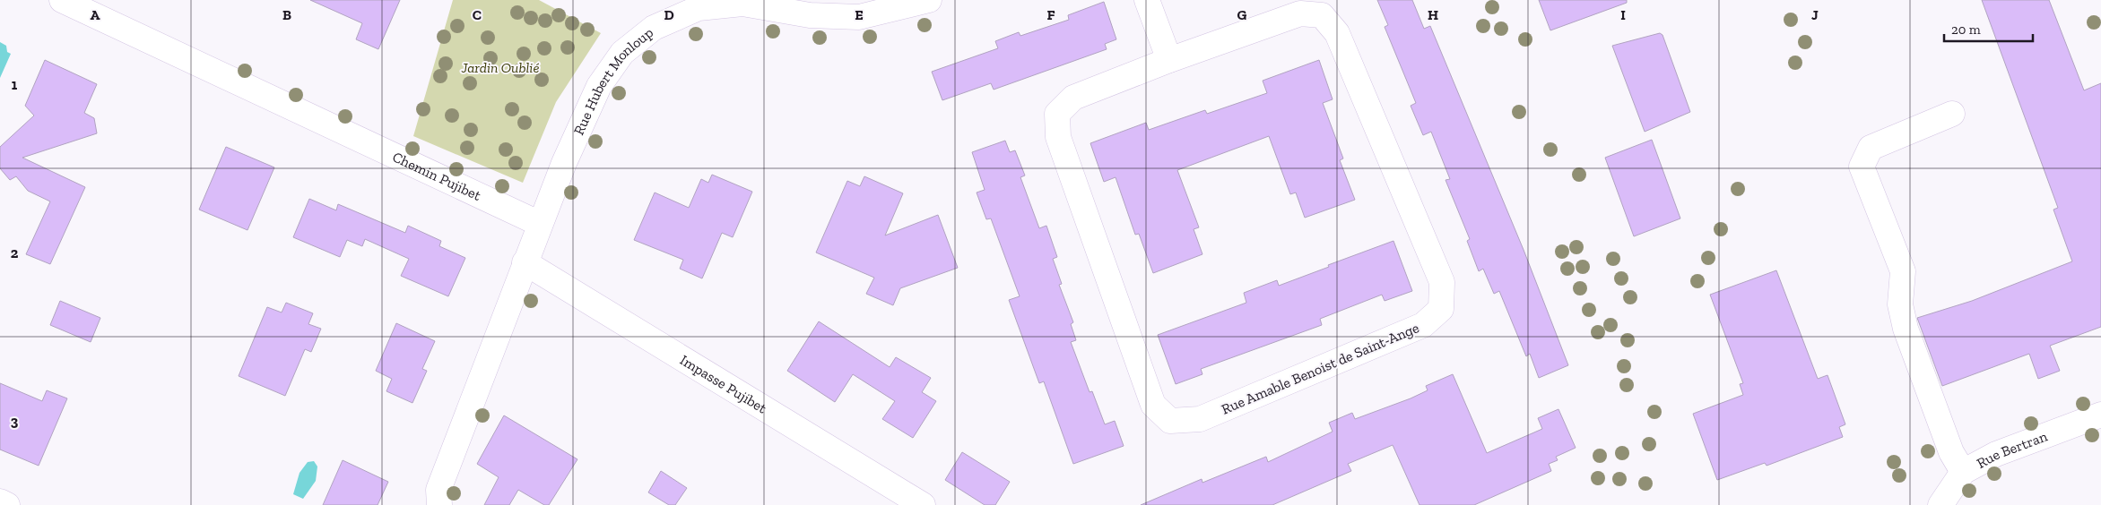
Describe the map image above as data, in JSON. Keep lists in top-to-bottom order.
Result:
{
  "streets": {
    "street": [
      "Rue Hubert Monloup",
      "Chemin Pujibet",
      "Rue Amable Benoist de Saint-Ange",
      "Impasse Pujibet",
      "Rue Bertran"
    ]
  },
  "crossings": [
    ["Rue Hubert Monloup", "Chemin Pujibet"]
  ],
  "parks": ["Jardin Oublié"],
  "scale_bar": "20 m",
  "grid": {
    "columns": [
      "A",
      "B",
      "C",
      "D",
      "E",
      "F",
      "G",
      "H",
      "I",
      "J"
    ],
    "rows": ["1", "2", "3"]
  }
}
